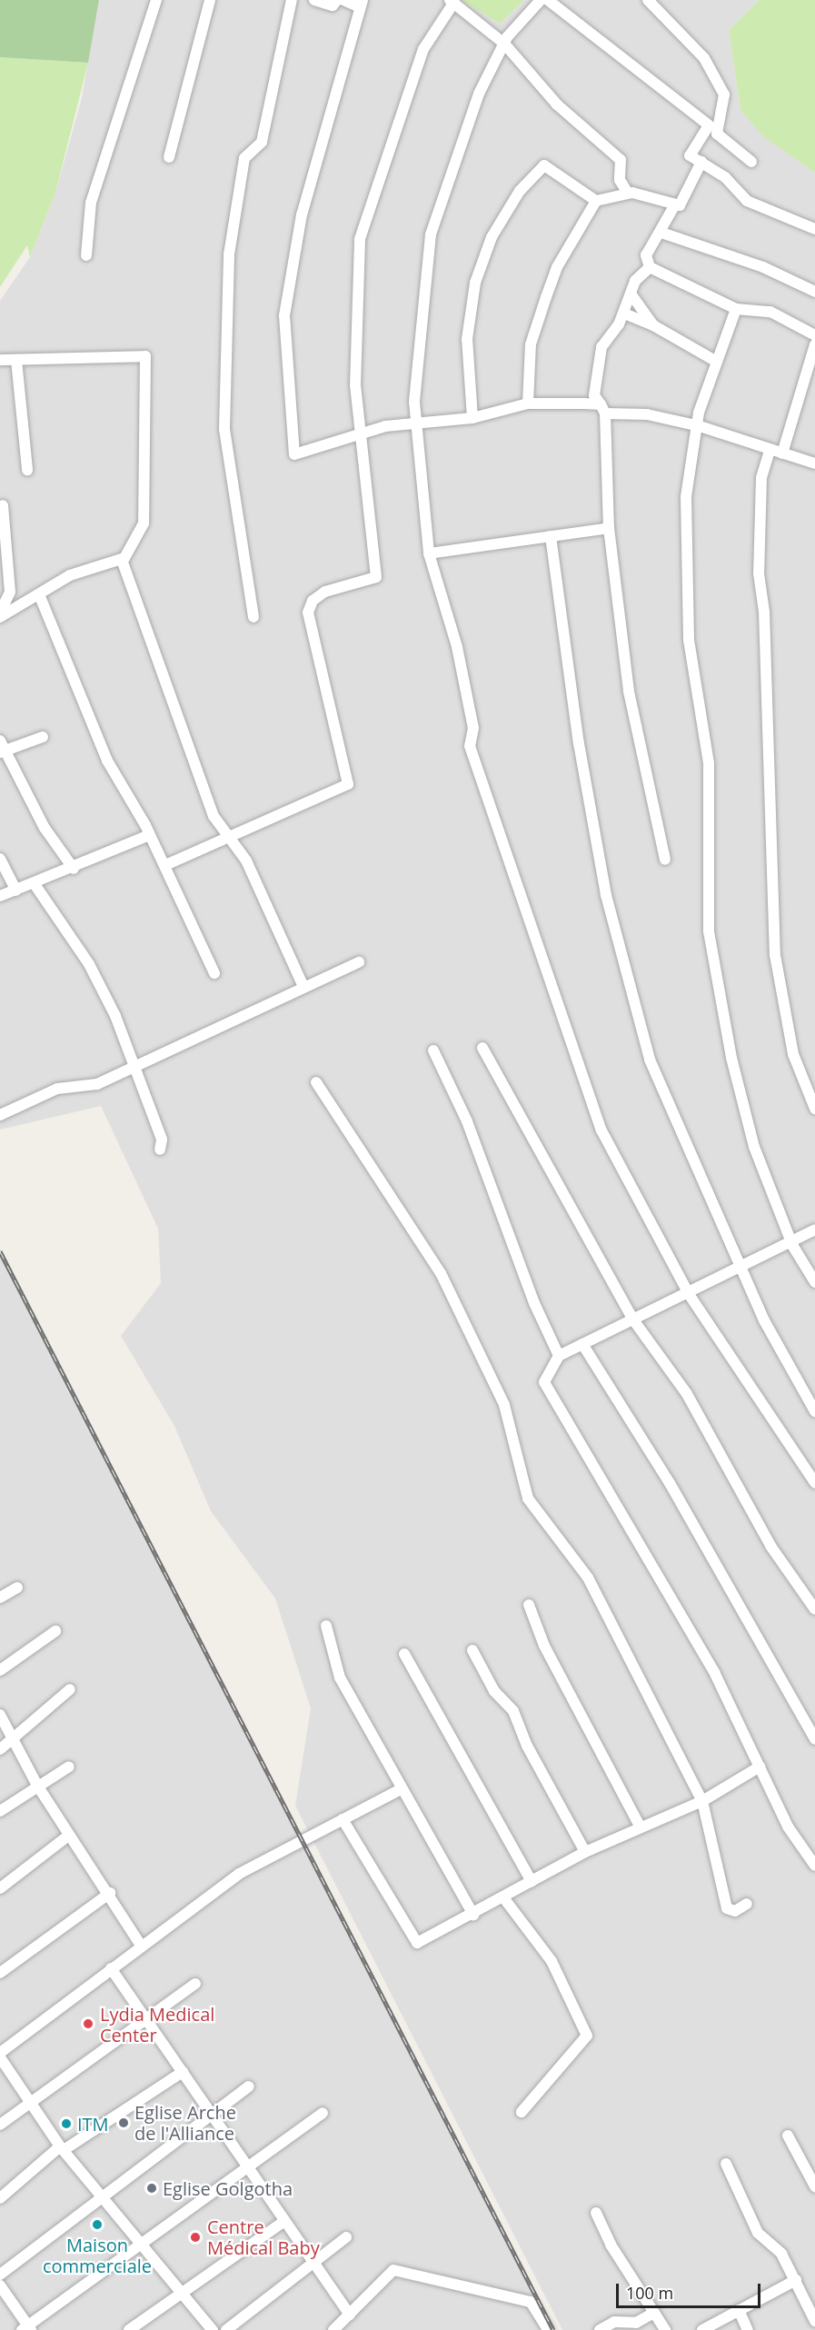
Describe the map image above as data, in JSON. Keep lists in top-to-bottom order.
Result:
{
  "places": [
    "Lydia Medical Center",
    "Eglise Arche de l'Alliance",
    "ITM",
    "Eglise Golgotha",
    "Maison commerciale",
    "Centre Médical Baby"
  ],
  "scale_bar": "100 m"
}
